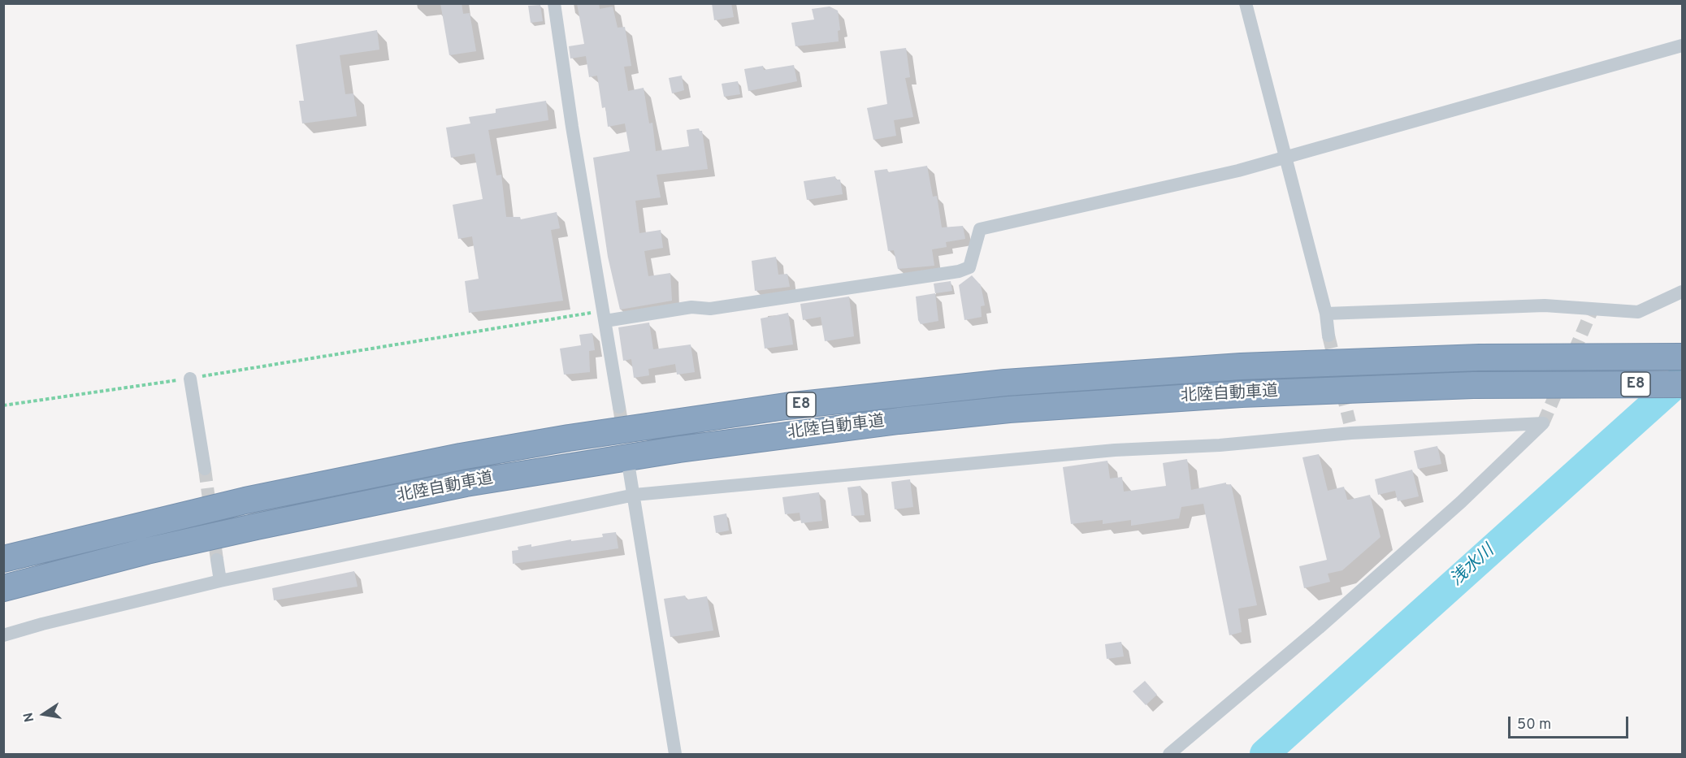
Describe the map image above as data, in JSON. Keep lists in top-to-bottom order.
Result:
{
  "streets": {
    "highway": ["E8", "北陸自動車道"]
  },
  "water": ["浅水川"],
  "scale_bar": "50 m",
  "north": "left"
}
